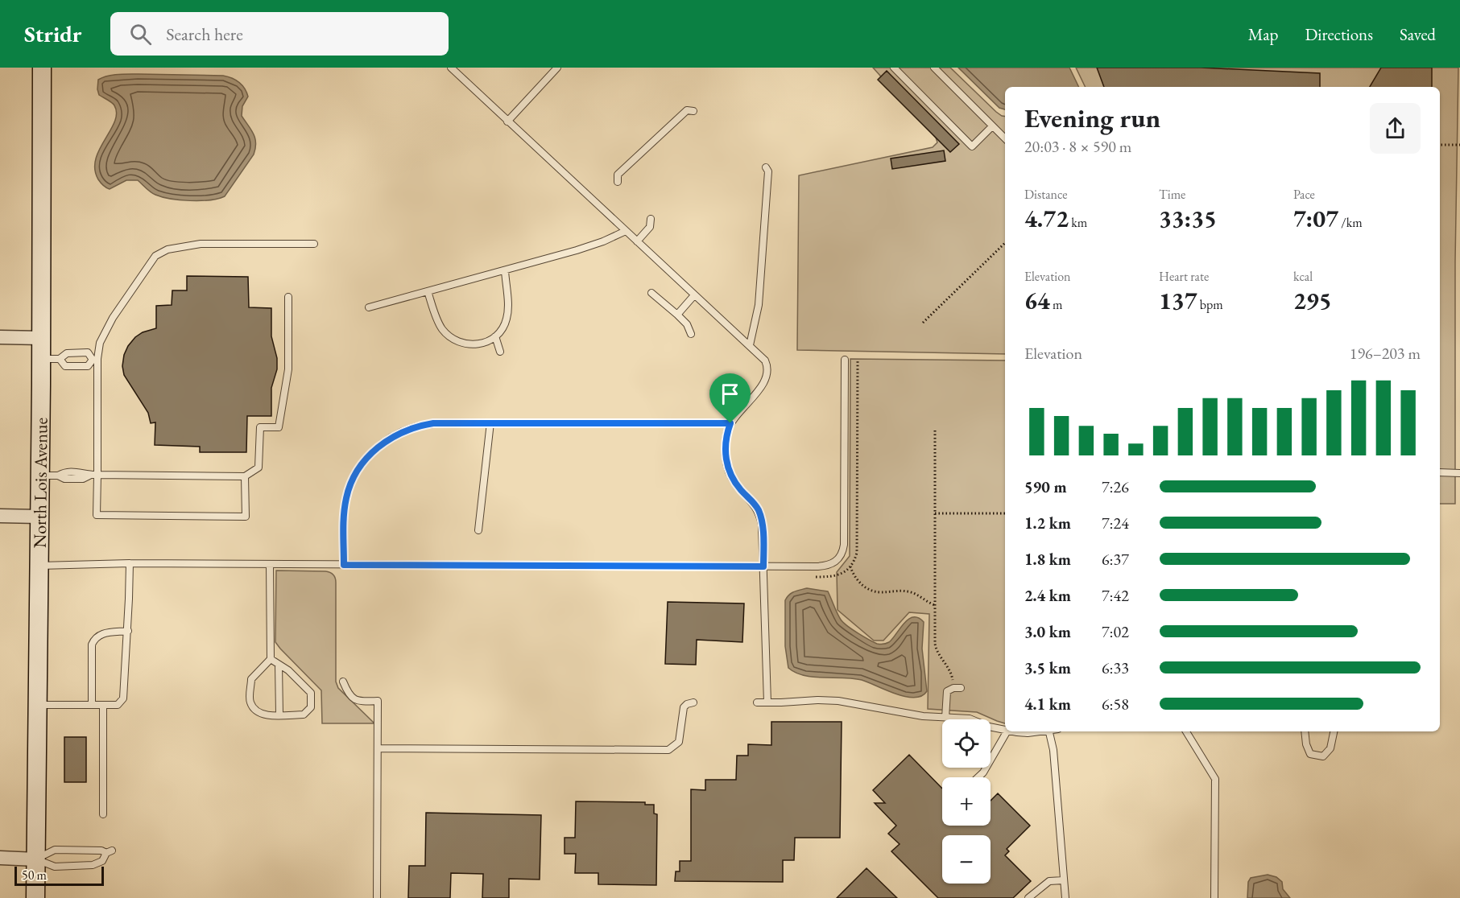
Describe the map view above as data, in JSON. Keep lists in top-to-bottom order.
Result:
{
  "streets": {
    "street": ["North Lois Avenue"]
  },
  "scale_bar": "50 m",
  "page": {
    "header": "Stridr",
    "search": "Search here",
    "nav": ["Map", "Directions", "Saved"],
    "heading": ["Evening run", "20:03 · 8 × 590 m"],
    "stats": [
      ["Distance", "4.72 km"],
      ["Time", "33:35"],
      ["Pace", "7:07 /km"],
      ["Elevation", "64 m"],
      ["Heart rate", "137 bpm"],
      ["kcal", "295"]
    ],
    "chart": ["Elevation", "196–203 m"],
    "list": [
      {
        "name": "590 m",
        "note": "7:26"
      },
      {
        "name": "1.2 km",
        "note": "7:24"
      },
      {
        "name": "1.8 km",
        "note": "6:37"
      },
      {
        "name": "2.4 km",
        "note": "7:42"
      },
      {
        "name": "3.0 km",
        "note": "7:02"
      },
      {
        "name": "3.5 km",
        "note": "6:33"
      },
      {
        "name": "4.1 km",
        "note": "6:58"
      }
    ],
    "map_buttons": ["+", "−"],
    "scale": "50 m"
  }
}
